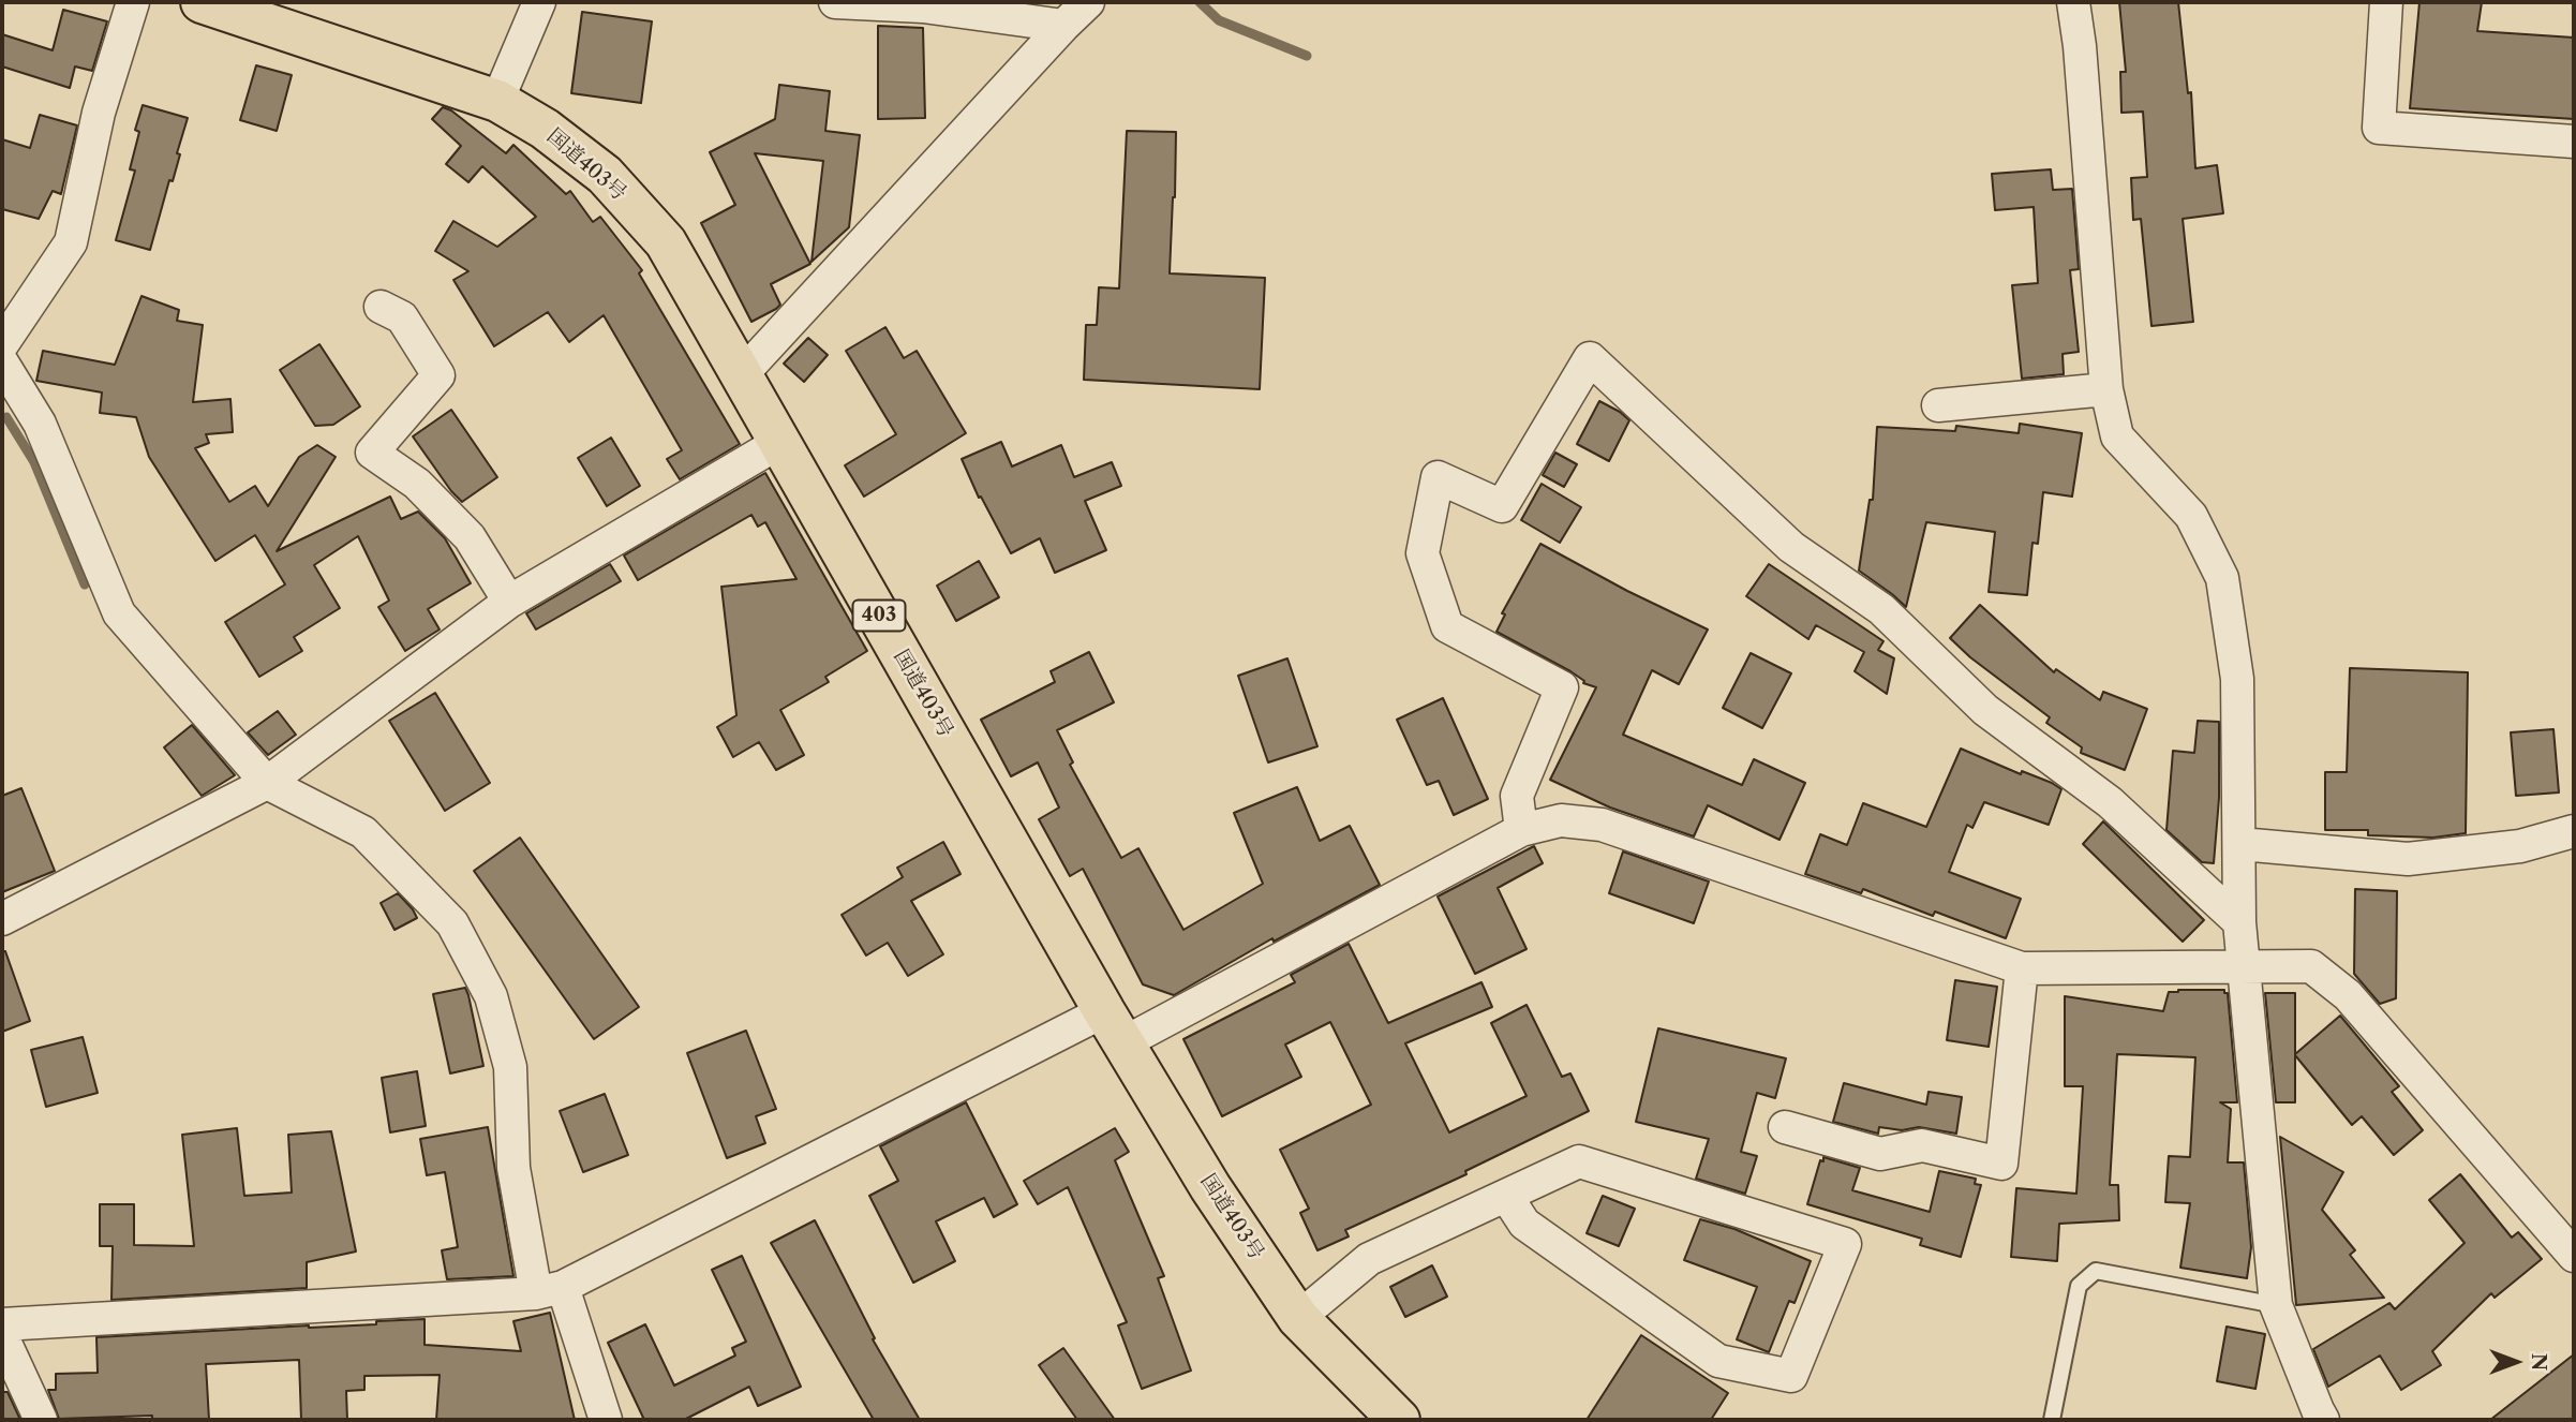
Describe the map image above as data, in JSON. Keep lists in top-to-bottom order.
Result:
{
  "streets": {
    "highway": ["国道403号", "403"]
  },
  "north": "right"
}
